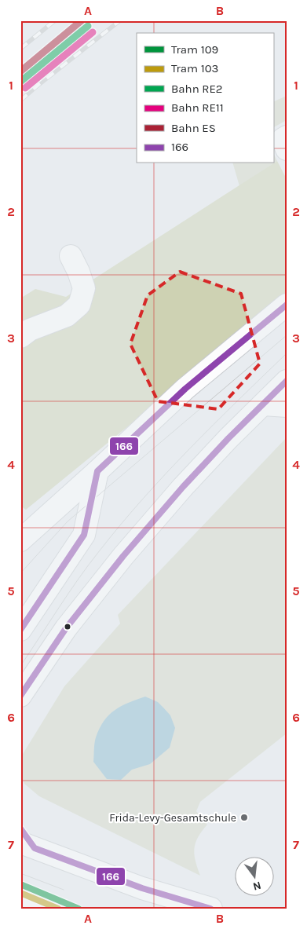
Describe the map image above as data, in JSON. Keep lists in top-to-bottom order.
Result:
{
  "places": ["Frida-Levy-Gesamtschule"],
  "lines": [
    "rail line ES",
    "rail line RE2",
    "rail line RE11",
    "transit line 166",
    "tram line 109",
    "tram line 103"
  ],
  "legend": [
    "Tram 109",
    "Tram 103",
    "Bahn RE2",
    "Bahn RE11",
    "Bahn ES",
    "166"
  ],
  "north": "bottom",
  "grid": {
    "columns": ["A", "B"],
    "rows": [
      "1",
      "2",
      "3",
      "4",
      "5",
      "6",
      "7"
    ]
  }
}
